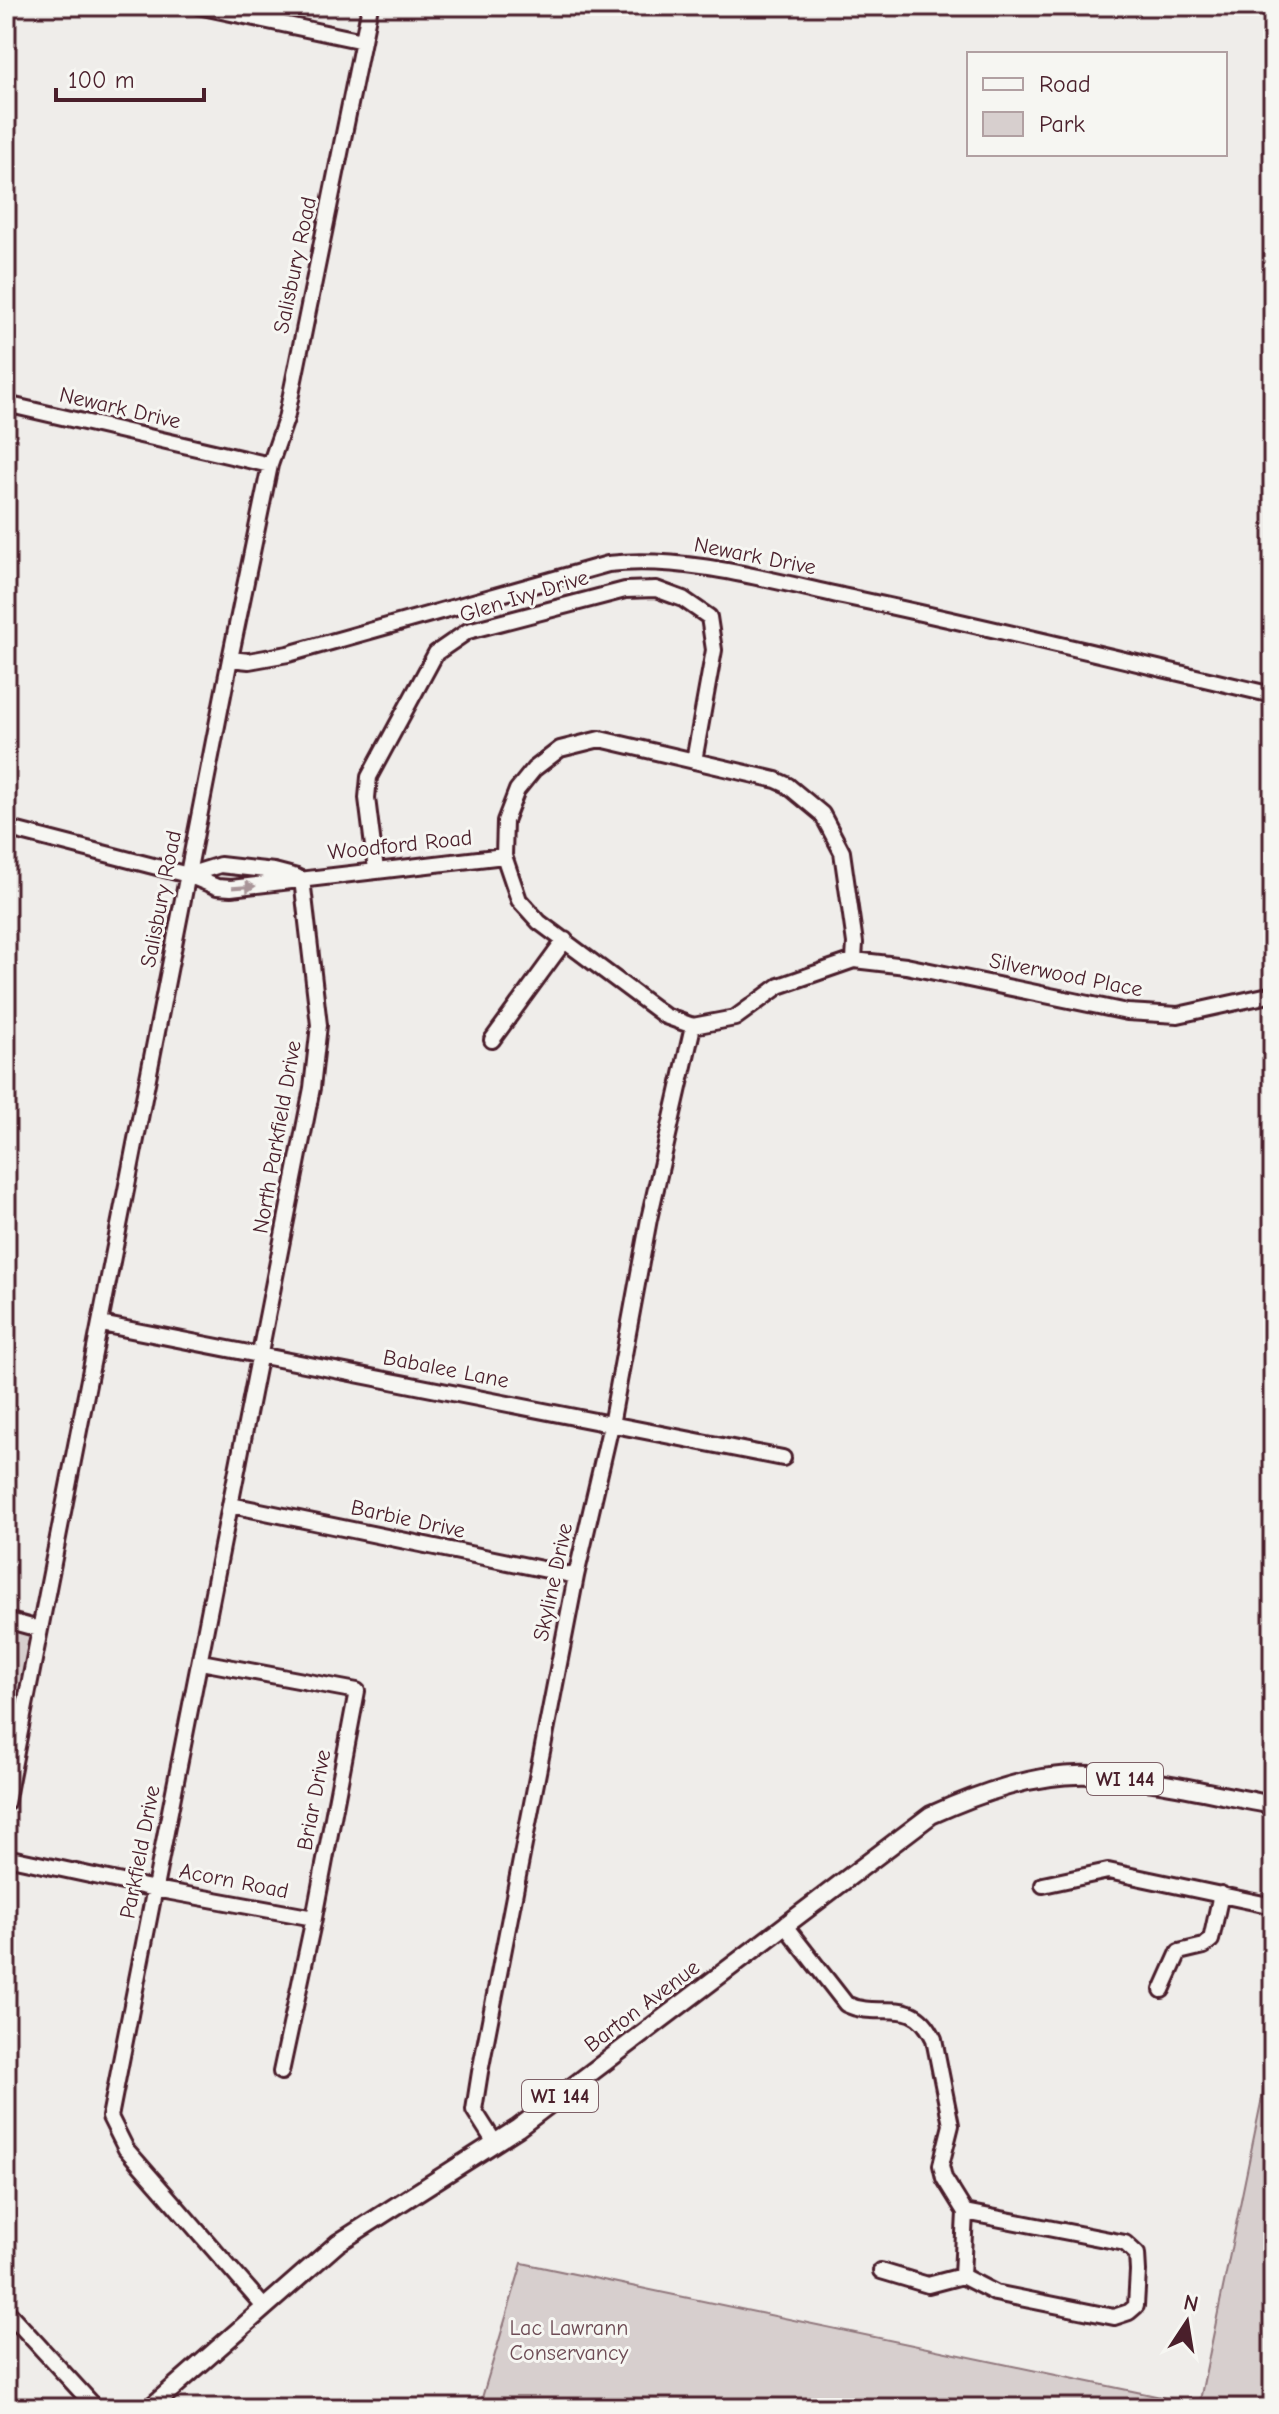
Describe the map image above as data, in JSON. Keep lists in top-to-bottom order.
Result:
{
  "streets": {
    "main road": ["WI 144", "Barton Avenue"],
    "street": [
      "Salisbury Road",
      "Newark Drive",
      "Glen Ivy Drive",
      "Woodford Road",
      "Silverwood Place",
      "North Parkfield Drive",
      "Babalee Lane",
      "Barbie Drive",
      "Skyline Drive",
      "Briar Drive",
      "Parkfield Drive",
      "Acorn Road"
    ]
  },
  "crossings": [
    ["Salisbury Road", "Newark Drive"],
    ["Salisbury Road", "Woodford Road"],
    ["Salisbury Road", "Babalee Lane"],
    ["Glen Ivy Drive", "Woodford Road"],
    ["Woodford Road", "North Parkfield Drive"],
    ["North Parkfield Drive", "Babalee Lane"],
    ["North Parkfield Drive", "Parkfield Drive"],
    ["Babalee Lane", "Skyline Drive"],
    ["Babalee Lane", "Parkfield Drive"],
    ["Barbie Drive", "Skyline Drive"],
    ["Barbie Drive", "Parkfield Drive"],
    ["Skyline Drive", "Barton Avenue"],
    ["Briar Drive", "Parkfield Drive"],
    ["Briar Drive", "Acorn Road"],
    ["Parkfield Drive", "Acorn Road"],
    ["Parkfield Drive", "Barton Avenue"]
  ],
  "parks": ["Lac Lawrann Conservancy"],
  "legend": ["Road", "Park"],
  "scale_bar": "100 m",
  "north": "top"
}
